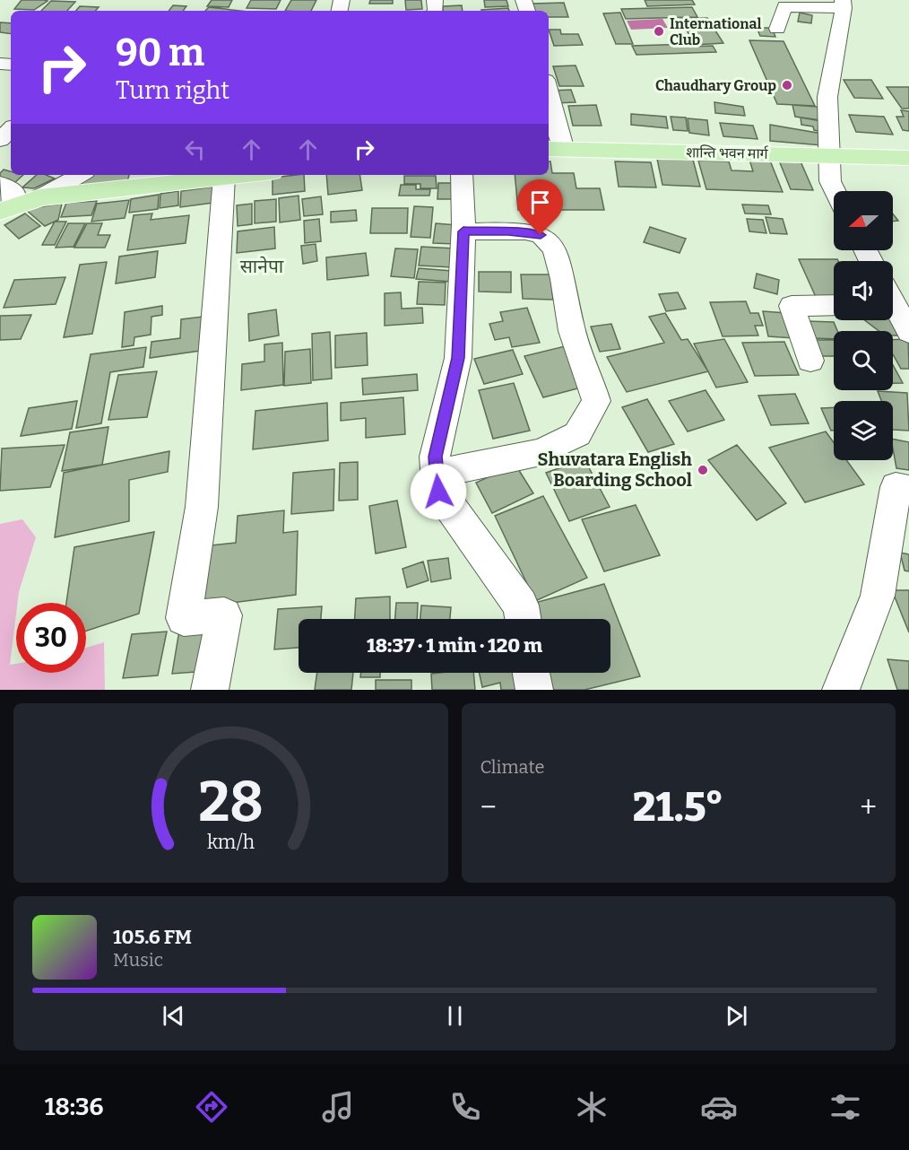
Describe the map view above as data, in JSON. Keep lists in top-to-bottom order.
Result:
{
  "streets": {
    "main road": ["शान्ति भवन मार्ग"]
  },
  "districts": ["सानेपा"],
  "places": ["International Club", "Chaudhary Group", "Shuvatara English Boarding School"],
  "north": "left",
  "page": {
    "turn": ["90 m", "Turn right"],
    "limit": "30",
    "trip": "18:37 · 1 min · 120 m",
    "tile": "Climate",
    "heat": ["−", "21.5°", "+"],
    "song": ["105.6 FM", "Music"],
    "tabs": "18:36",
    "gauge": ["28", "km/h"]
  }
}
